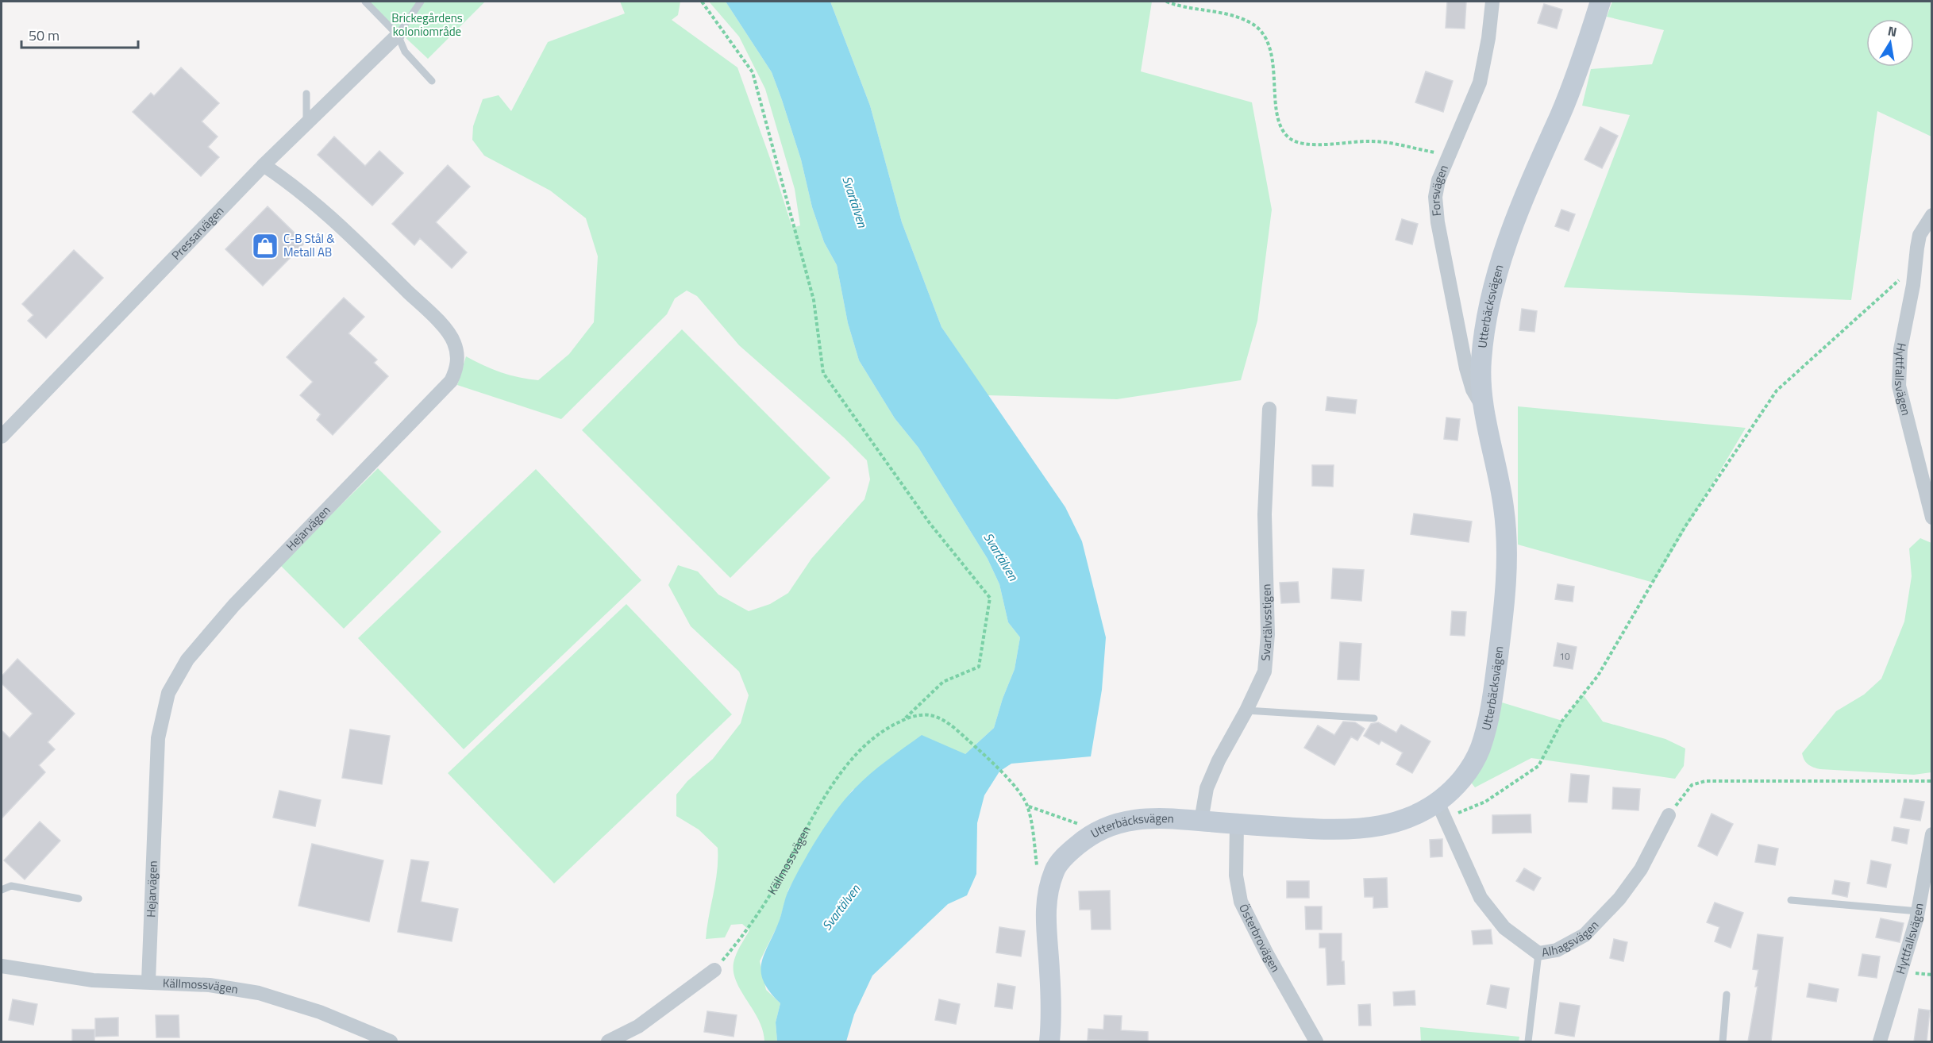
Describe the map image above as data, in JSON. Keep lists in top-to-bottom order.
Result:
{
  "streets": {
    "street": [
      "Forsvägen",
      "Pressarvägen",
      "Utterbäcksvägen",
      "Hyttfallsvägen",
      "Hejarvägen",
      "Svartälvsstigen",
      "Källmossvägen",
      "Alhagsvägen",
      "Österbrovägen"
    ]
  },
  "crossings": [
    ["Forsvägen", "Utterbäcksvägen"],
    ["Pressarvägen", "Hejarvägen"],
    ["Utterbäcksvägen", "Svartälvsstigen"],
    ["Utterbäcksvägen", "Alhagsvägen"],
    ["Utterbäcksvägen", "Österbrovägen"],
    ["Hejarvägen", "Källmossvägen"]
  ],
  "water": ["Svartälven"],
  "parks": ["Brickegårdens koloniområde"],
  "places": {
    "shop": ["C-B Stål & Metall AB"]
  },
  "house_numbers": ["10"],
  "scale_bar": "50 m",
  "north": "top"
}
